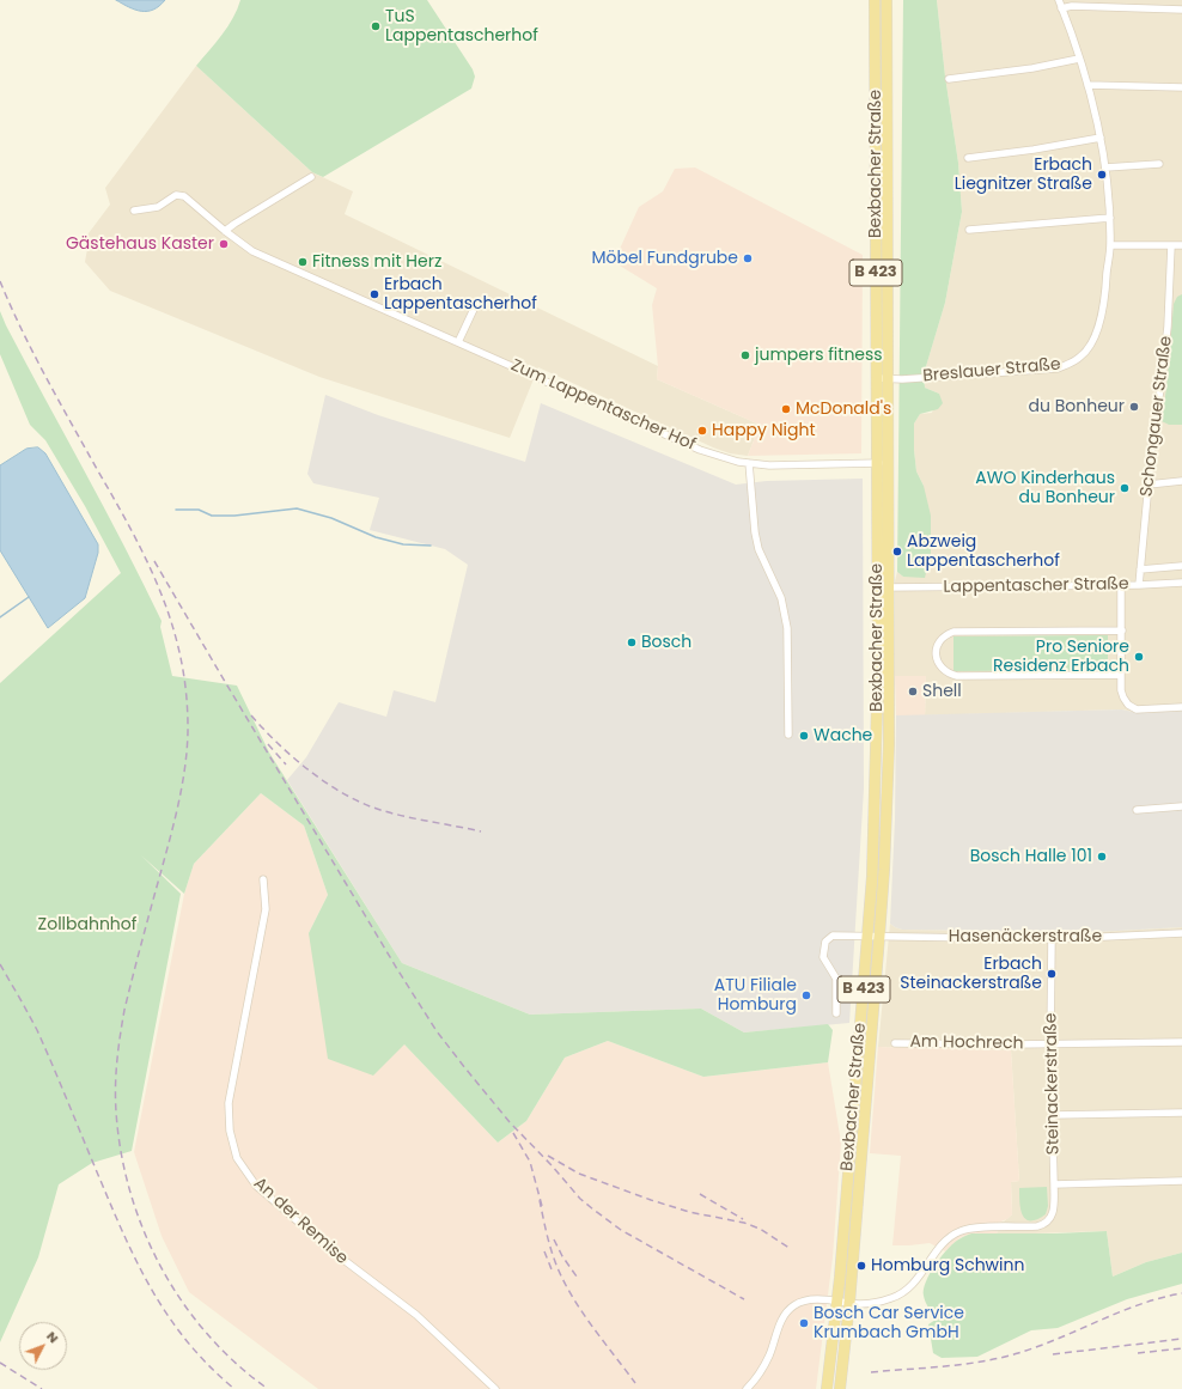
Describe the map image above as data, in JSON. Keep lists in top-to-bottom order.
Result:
{
  "streets": {
    "main road": ["Bexbacher Straße", "B 423"],
    "street": [
      "Breslauer Straße",
      "Zum Lappentascher Hof",
      "Schongauer Straße",
      "Lappentascher Straße",
      "Hasenäckerstraße",
      "Am Hochrech",
      "Steinackerstraße",
      "An der Remise"
    ]
  },
  "crossings": [
    ["Bexbacher Straße", "Breslauer Straße"],
    ["Bexbacher Straße", "Zum Lappentascher Hof"],
    ["Bexbacher Straße", "Lappentascher Straße"],
    ["Bexbacher Straße", "Hasenäckerstraße"],
    ["Bexbacher Straße", "Steinackerstraße"],
    ["Schongauer Straße", "Lappentascher Straße"],
    ["Hasenäckerstraße", "Steinackerstraße"],
    ["Am Hochrech", "Steinackerstraße"]
  ],
  "parks": ["Zollbahnhof"],
  "places": [
    "TuS Lappentascherhof",
    "Erbach Liegnitzer Straße",
    "Gästehaus Kaster",
    "Möbel Fundgrube",
    "Fitness mit Herz",
    "Erbach Lappentascherhof",
    "jumpers fitness",
    "du Bonheur",
    "McDonald's",
    "Happy Night",
    "AWO Kinderhaus du Bonheur",
    "Abzweig Lappentascherhof",
    "Bosch",
    "Pro Seniore Residenz Erbach",
    "Shell",
    "Wache",
    "Bosch Halle 101",
    "Erbach Steinackerstraße",
    "ATU Filiale Homburg",
    "Homburg Schwinn",
    "Bosch Car Service Krumbach GmbH"
  ],
  "north": "top right"
}
